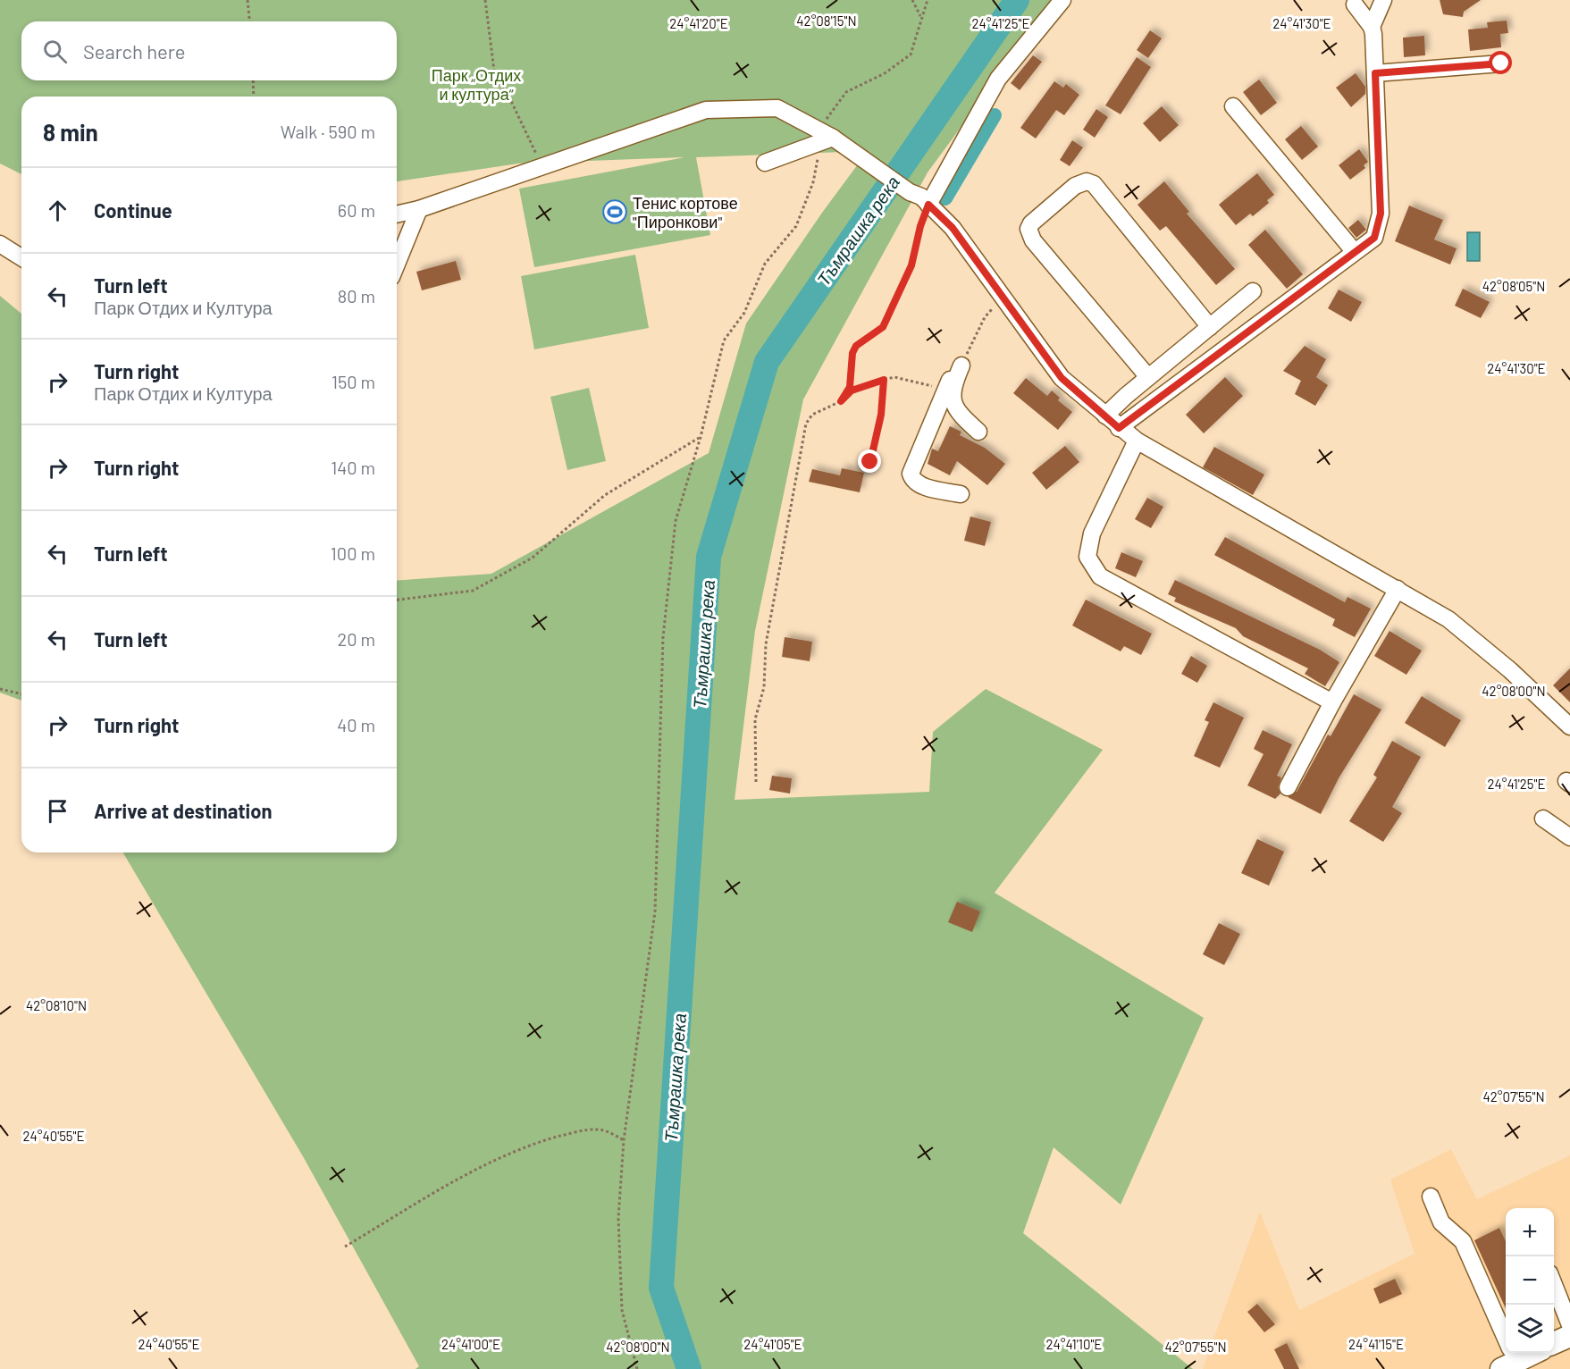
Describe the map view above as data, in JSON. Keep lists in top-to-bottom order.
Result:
{
  "water": ["Тъмрашка река"],
  "parks": ["Парк „Отдих и култура“"],
  "places": {
    "sports": ["Тенис кортове \"Пиронкови\""]
  },
  "page": {
    "search": "Search here",
    "heading": ["8 min", "Walk · 590 m"],
    "list": [
      ["Continue", "60 m"],
      ["Turn left", "Парк Отдих и Култура", "80 m"],
      ["Turn right", "Парк Отдих и Култура", "150 m"],
      ["Turn right", "140 m"],
      ["Turn left", "100 m"],
      ["Turn left", "20 m"],
      ["Turn right", "40 m"],
      "Arrive at destination"
    ],
    "map_buttons": ["+", "−"]
  },
  "coordinates": [
    "42°08'15\"N",
    "24°41'20\"E",
    "24°41'25\"E",
    "24°41'30\"E",
    "42°08'05\"N",
    "42°08'00\"N",
    "42°08'10\"N",
    "42°07'55\"N",
    "24°40'55\"E",
    "24°41'00\"E",
    "24°41'05\"E",
    "24°41'10\"E",
    "24°41'15\"E"
  ]
}
